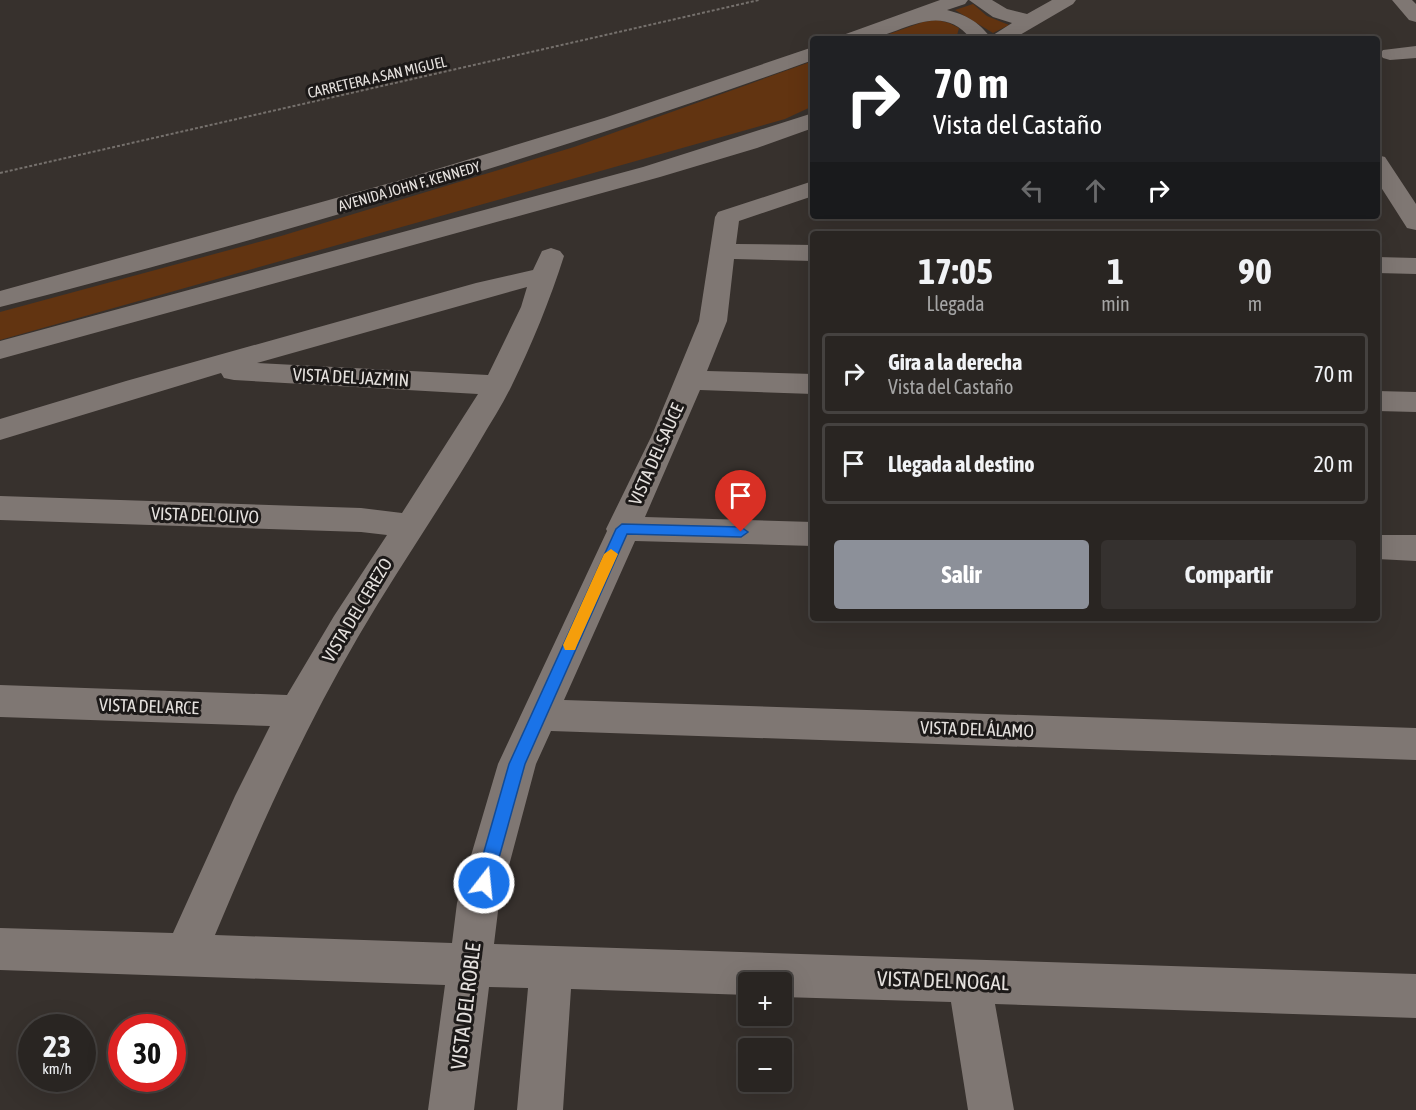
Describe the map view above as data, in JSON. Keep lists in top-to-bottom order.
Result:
{
  "streets": {
    "street": [
      "AVENIDA JOHN F. KENNEDY",
      "VISTA DEL JAZMIN",
      "VISTA DEL SAUCE",
      "VISTA DEL OLIVO",
      "VISTA DEL CEREZO",
      "VISTA DEL ARCE",
      "VISTA DEL ÁLAMO",
      "VISTA DEL NOGAL",
      "VISTA DEL ROBLE"
    ],
    "path": ["CARRETERA A SAN MIGUEL"]
  },
  "crossings": [
    ["VISTA DEL JAZMIN", "VISTA DEL CEREZO"],
    ["VISTA DEL SAUCE", "VISTA DEL ÁLAMO"],
    ["VISTA DEL SAUCE", "VISTA DEL ROBLE"],
    ["VISTA DEL OLIVO", "VISTA DEL CEREZO"],
    ["VISTA DEL CEREZO", "VISTA DEL ARCE"],
    ["VISTA DEL NOGAL", "VISTA DEL ROBLE"]
  ],
  "page": {
    "turn": ["70 m", "Vista del Castaño"],
    "eta": [
      "17:05",
      "Llegada",
      "1",
      "min",
      "90",
      "m"
    ],
    "list": [
      {
        "name": "Gira a la derecha",
        "note": "Vista del Castaño",
        "value": "70 m"
      },
      {
        "name": "Llegada al destino",
        "value": "20 m"
      }
    ],
    "buttons": ["Salir", "Compartir"],
    "map_buttons": ["+", "−"],
    "speed": "23 km/h",
    "limit": "30"
  }
}
